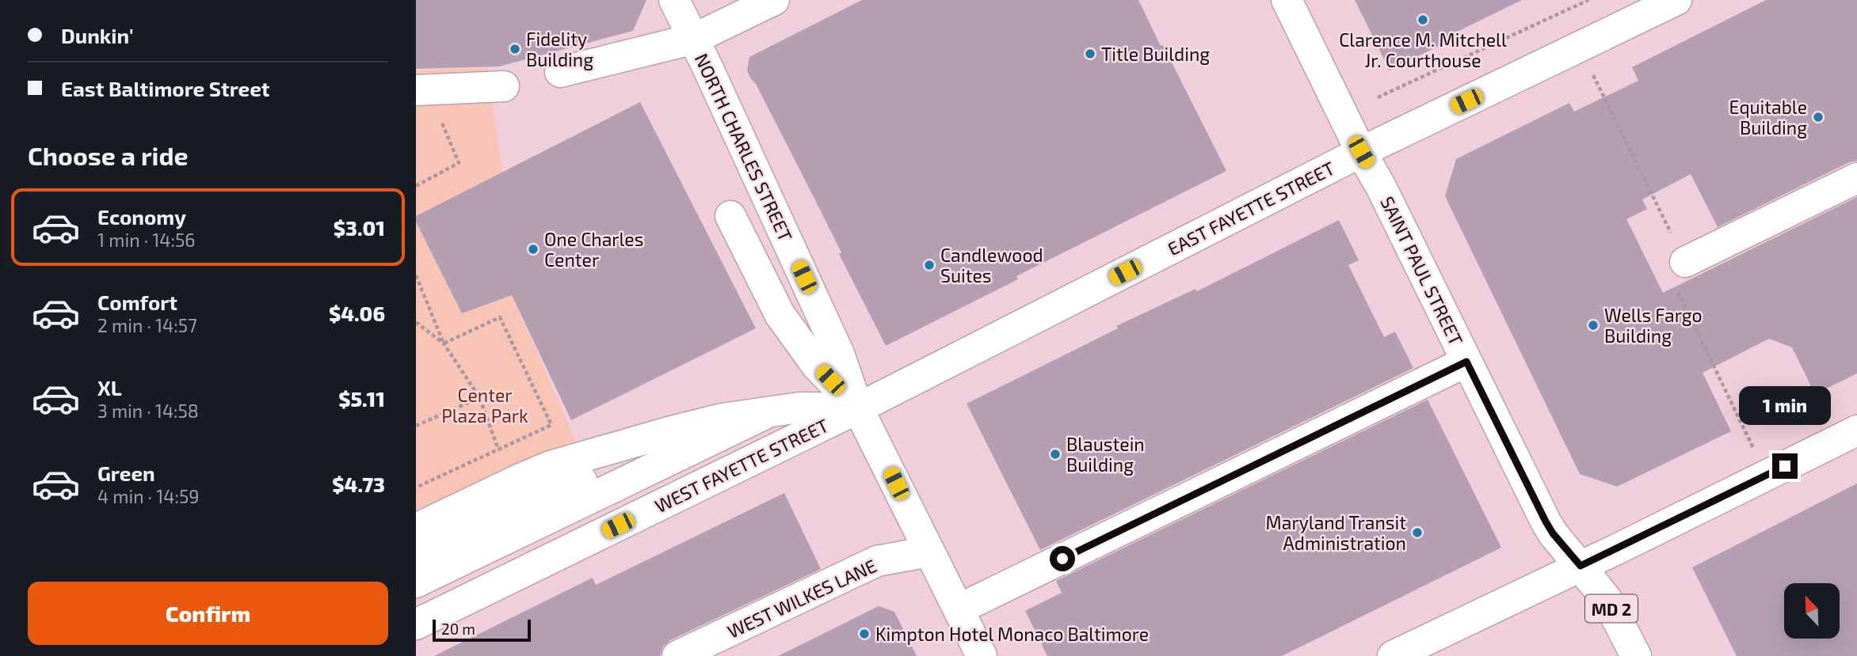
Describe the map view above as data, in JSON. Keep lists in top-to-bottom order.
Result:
{
  "streets": {
    "main road": [
      "NORTH CHARLES STREET",
      "EAST FAYETTE STREET",
      "SAINT PAUL STREET",
      "WEST FAYETTE STREET",
      "WEST WILKES LANE",
      "MD 2"
    ]
  },
  "crossings": [
    ["NORTH CHARLES STREET", "EAST FAYETTE STREET"],
    ["NORTH CHARLES STREET", "WEST FAYETTE STREET"],
    ["NORTH CHARLES STREET", "WEST WILKES LANE"],
    ["EAST FAYETTE STREET", "SAINT PAUL STREET"],
    ["EAST FAYETTE STREET", "WEST FAYETTE STREET"],
    ["SAINT PAUL STREET", "MD 2"]
  ],
  "parks": ["Center Plaza Park"],
  "places": [
    "Clarence M. Mitchell Jr. Courthouse",
    "Fidelity Building",
    "Title Building",
    "Equitable Building",
    "One Charles Center",
    "Candlewood Suites",
    "Wells Fargo Building",
    "Blaustein Building",
    "Maryland Transit Administration",
    "Kimpton Hotel Monaco Baltimore"
  ],
  "scale_bar": "20 m",
  "north": "top left",
  "page": {
    "banner": ["Dunkin'", "East Baltimore Street"],
    "heading": "Choose a ride",
    "list": [
      {
        "name": "Economy",
        "note": "1 min · 14:56",
        "value": "$3.01"
      },
      {
        "name": "Comfort",
        "note": "2 min · 14:57",
        "value": "$4.06"
      },
      {
        "name": "XL",
        "note": "3 min · 14:58",
        "value": "$5.11"
      },
      {
        "name": "Green",
        "note": "4 min · 14:59",
        "value": "$4.73"
      }
    ],
    "bubble": "1 min",
    "buttons": "Confirm",
    "scale": "20 m"
  }
}
